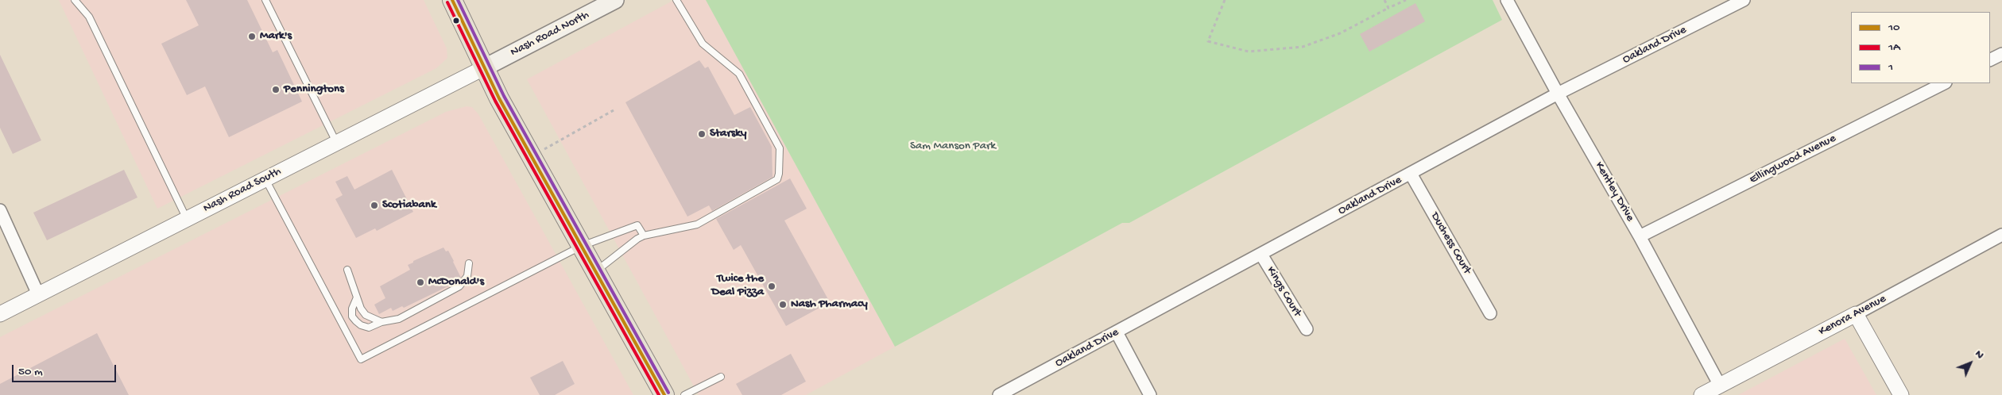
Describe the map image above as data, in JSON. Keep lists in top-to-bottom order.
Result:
{
  "streets": {
    "main road": ["Nash Road North"],
    "street": [
      "Oakland Drive",
      "Ellingwood Avenue",
      "Nash Road South",
      "Kentley Drive",
      "Duchess Court",
      "Kings Court",
      "Kenora Avenue"
    ]
  },
  "crossings": [
    ["Nash Road North", "Nash Road South"],
    ["Oakland Drive", "Kentley Drive"],
    ["Oakland Drive", "Duchess Court"],
    ["Oakland Drive", "Kings Court"],
    ["Ellingwood Avenue", "Kentley Drive"],
    ["Kentley Drive", "Kenora Avenue"]
  ],
  "parks": ["Sam Manson Park"],
  "places": [
    "Mark's",
    "Penningtons",
    "Starsky",
    "Scotiabank",
    "McDonald's",
    "Twice the Deal Pizza",
    "Nash Pharmacy"
  ],
  "lines": ["transit line 10", "transit line 1", "transit line 1A"],
  "legend": ["10", "1A", "1"],
  "scale_bar": "50 m",
  "north": "top right"
}
